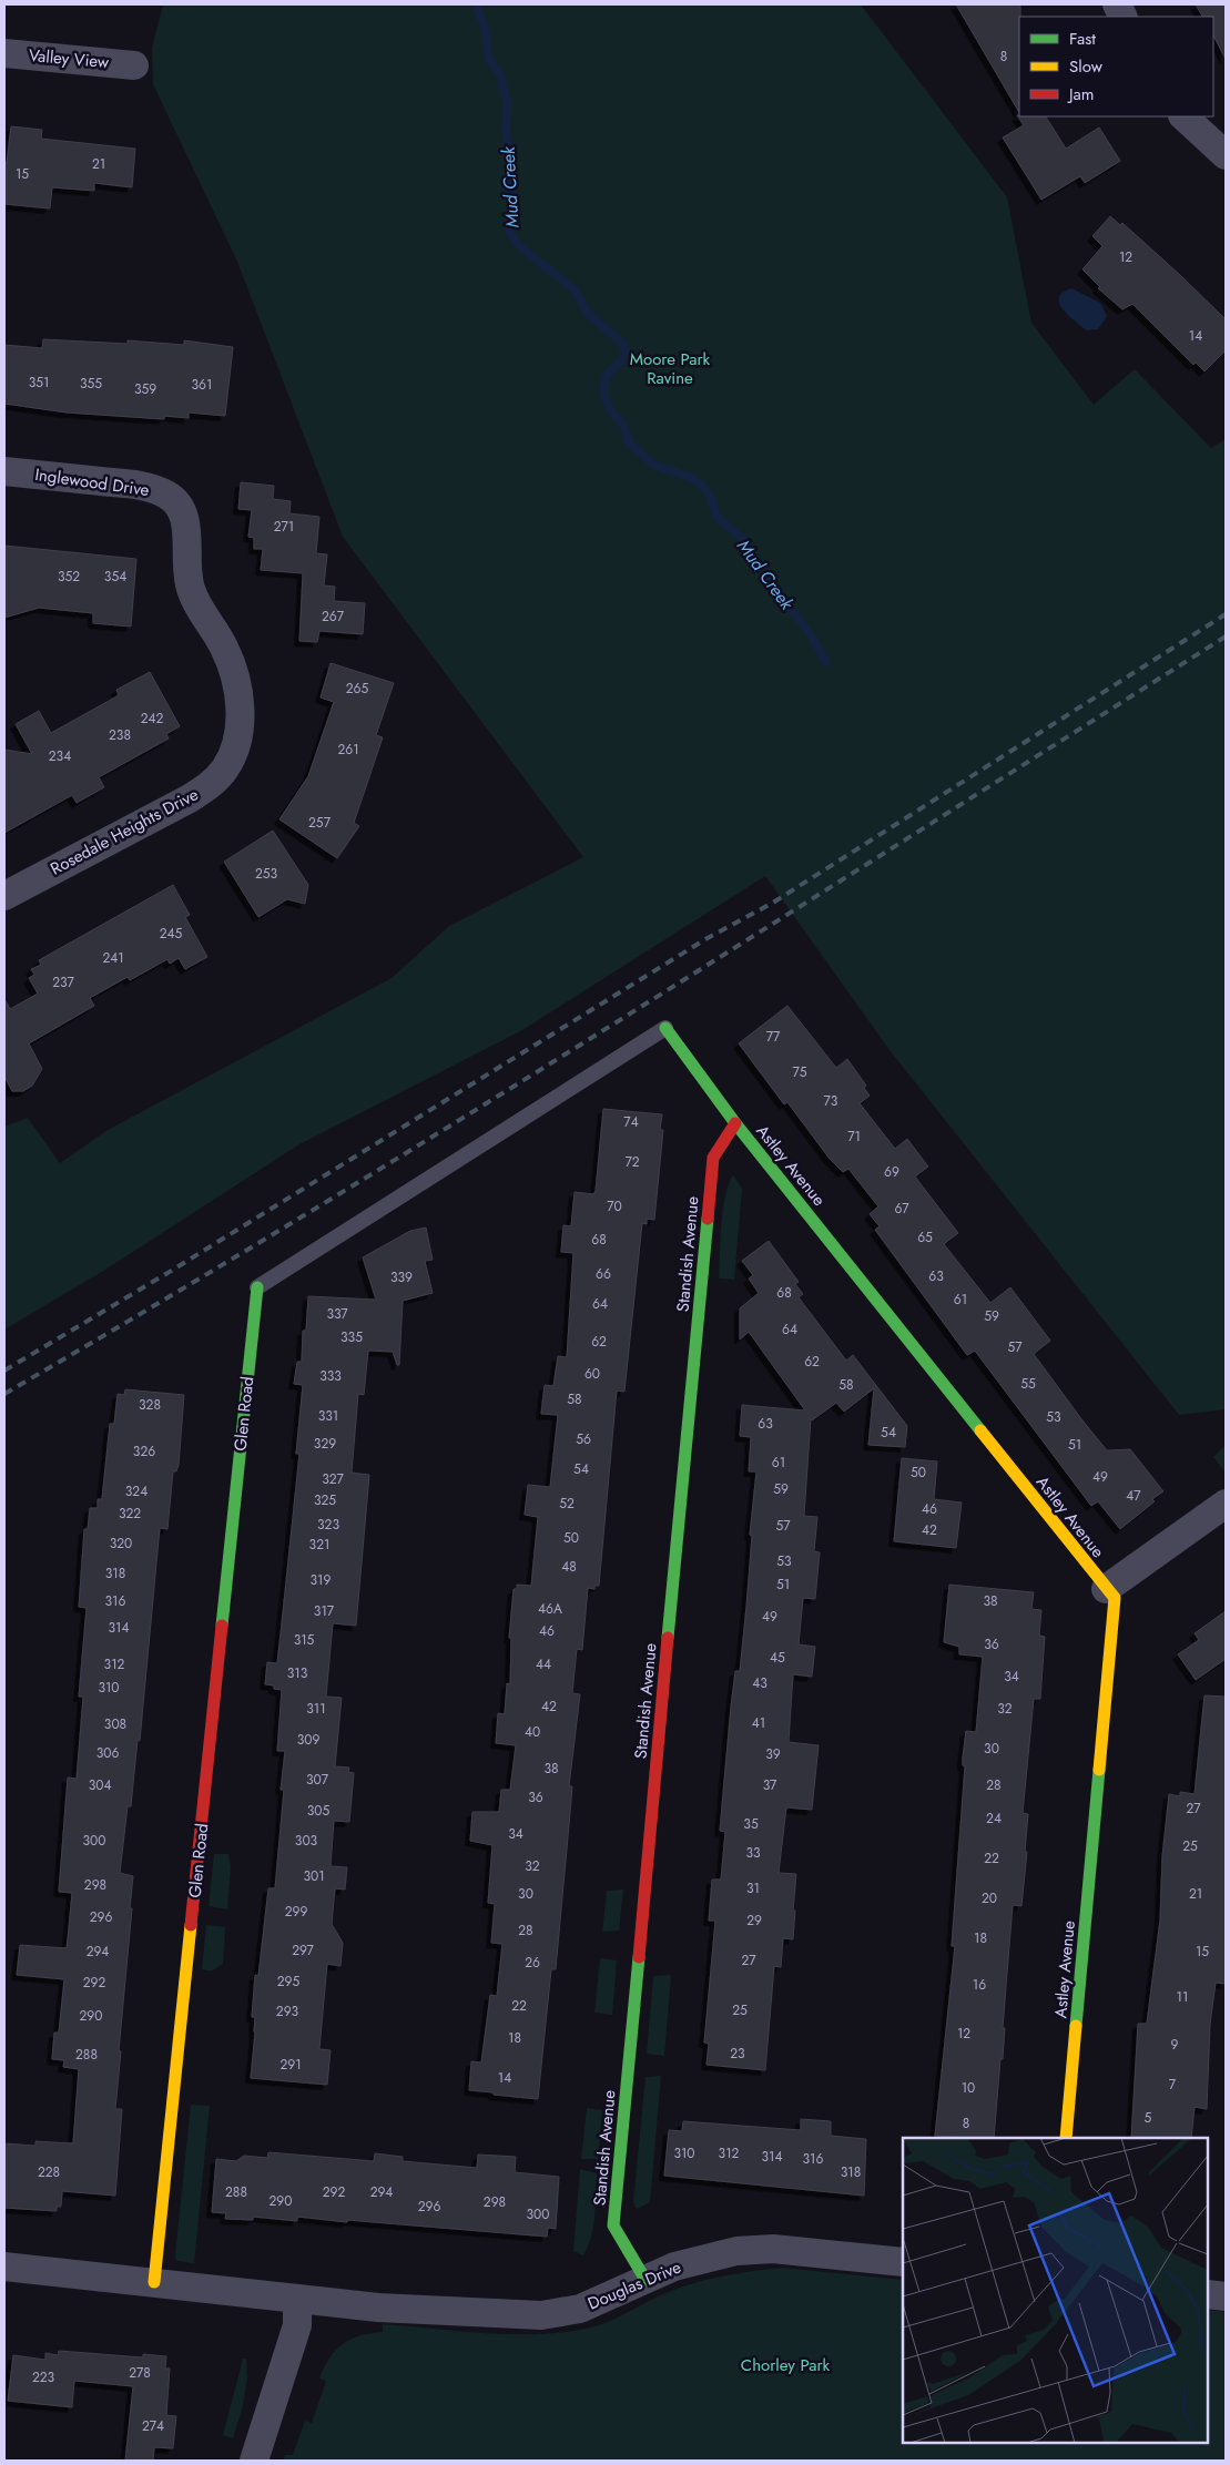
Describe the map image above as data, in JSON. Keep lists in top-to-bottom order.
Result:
{
  "streets": {
    "street": [
      "Valley View",
      "Inglewood Drive",
      "Rosedale Heights Drive",
      "Astley Avenue",
      "Standish Avenue",
      "Glen Road",
      "Douglas Drive"
    ]
  },
  "crossings": [
    ["Inglewood Drive", "Rosedale Heights Drive"],
    ["Astley Avenue", "Standish Avenue"],
    ["Standish Avenue", "Douglas Drive"],
    ["Glen Road", "Douglas Drive"]
  ],
  "water": ["Mud Creek"],
  "parks": ["Moore Park Ravine", "Chorley Park"],
  "house_numbers": [
    "8",
    "21",
    "15",
    "12",
    "14",
    "351",
    "355",
    "361",
    "359",
    "271",
    "352",
    "354",
    "267",
    "265",
    "242",
    "238",
    "261",
    "234",
    "257",
    "253",
    "245",
    "241",
    "237",
    "77",
    "75",
    "73",
    "74",
    "71",
    "72",
    "69",
    "70",
    "67",
    "65",
    "68",
    "66",
    "63",
    "339",
    "68",
    "61",
    "64",
    "337",
    "59",
    "64",
    "335",
    "62",
    "57",
    "62",
    "60",
    "333",
    "55",
    "58",
    "58",
    "328",
    "331",
    "53",
    "63",
    "54",
    "56",
    "329",
    "51",
    "326",
    "61",
    "54",
    "50",
    "49",
    "327",
    "59",
    "324",
    "47",
    "325",
    "52",
    "46",
    "322",
    "323",
    "57",
    "42",
    "50",
    "320",
    "321",
    "53",
    "48",
    "318",
    "319",
    "51",
    "316",
    "38",
    "46A",
    "317",
    "49",
    "314",
    "46",
    "315",
    "36",
    "45",
    "312",
    "44",
    "313",
    "34",
    "43",
    "310",
    "42",
    "311",
    "32",
    "41",
    "308",
    "40",
    "309",
    "30",
    "306",
    "39",
    "38",
    "307",
    "304",
    "37",
    "28",
    "36",
    "27",
    "305",
    "24",
    "35",
    "34",
    "300",
    "303",
    "25",
    "33",
    "22",
    "32",
    "301",
    "298",
    "31",
    "30",
    "21",
    "20",
    "299",
    "296",
    "29",
    "28",
    "18",
    "297",
    "294",
    "15",
    "27",
    "26",
    "295",
    "292",
    "16",
    "11",
    "22",
    "25",
    "293",
    "290",
    "12",
    "18",
    "9",
    "23",
    "288",
    "291",
    "14",
    "7",
    "10",
    "5",
    "8",
    "310",
    "312",
    "314",
    "316",
    "228",
    "318",
    "288",
    "292",
    "294",
    "290",
    "298",
    "296",
    "300",
    "278",
    "223",
    "274"
  ],
  "legend": ["Fast", "Slow", "Jam"]
}
